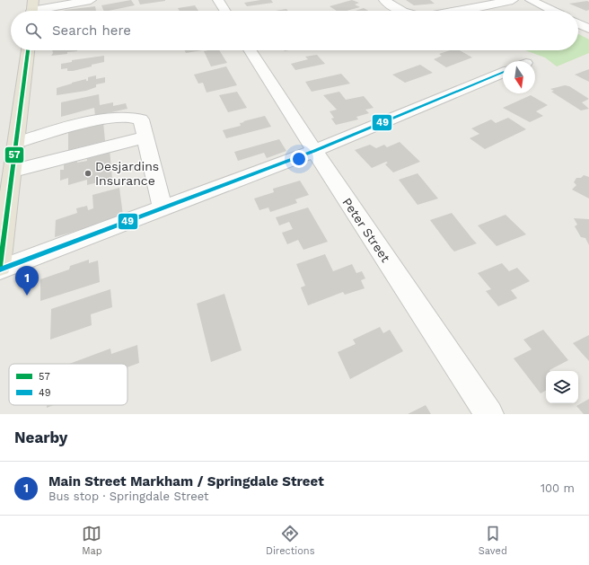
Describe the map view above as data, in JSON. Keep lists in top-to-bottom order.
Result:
{
  "streets": {
    "street": ["Peter Street"]
  },
  "places": ["Desjardins Insurance"],
  "lines": ["transit line 57", "transit line 49"],
  "legend": ["57", "49"],
  "north": "bottom",
  "page": {
    "search": "Search here",
    "pins": "1",
    "heading": "Nearby",
    "list": [
      {
        "mark": "1",
        "name": "Main Street Markham / Springdale Street",
        "note": "Bus stop · Springdale Street",
        "value": "100 m"
      }
    ],
    "nav": ["Map", "Directions", "Saved"]
  }
}
